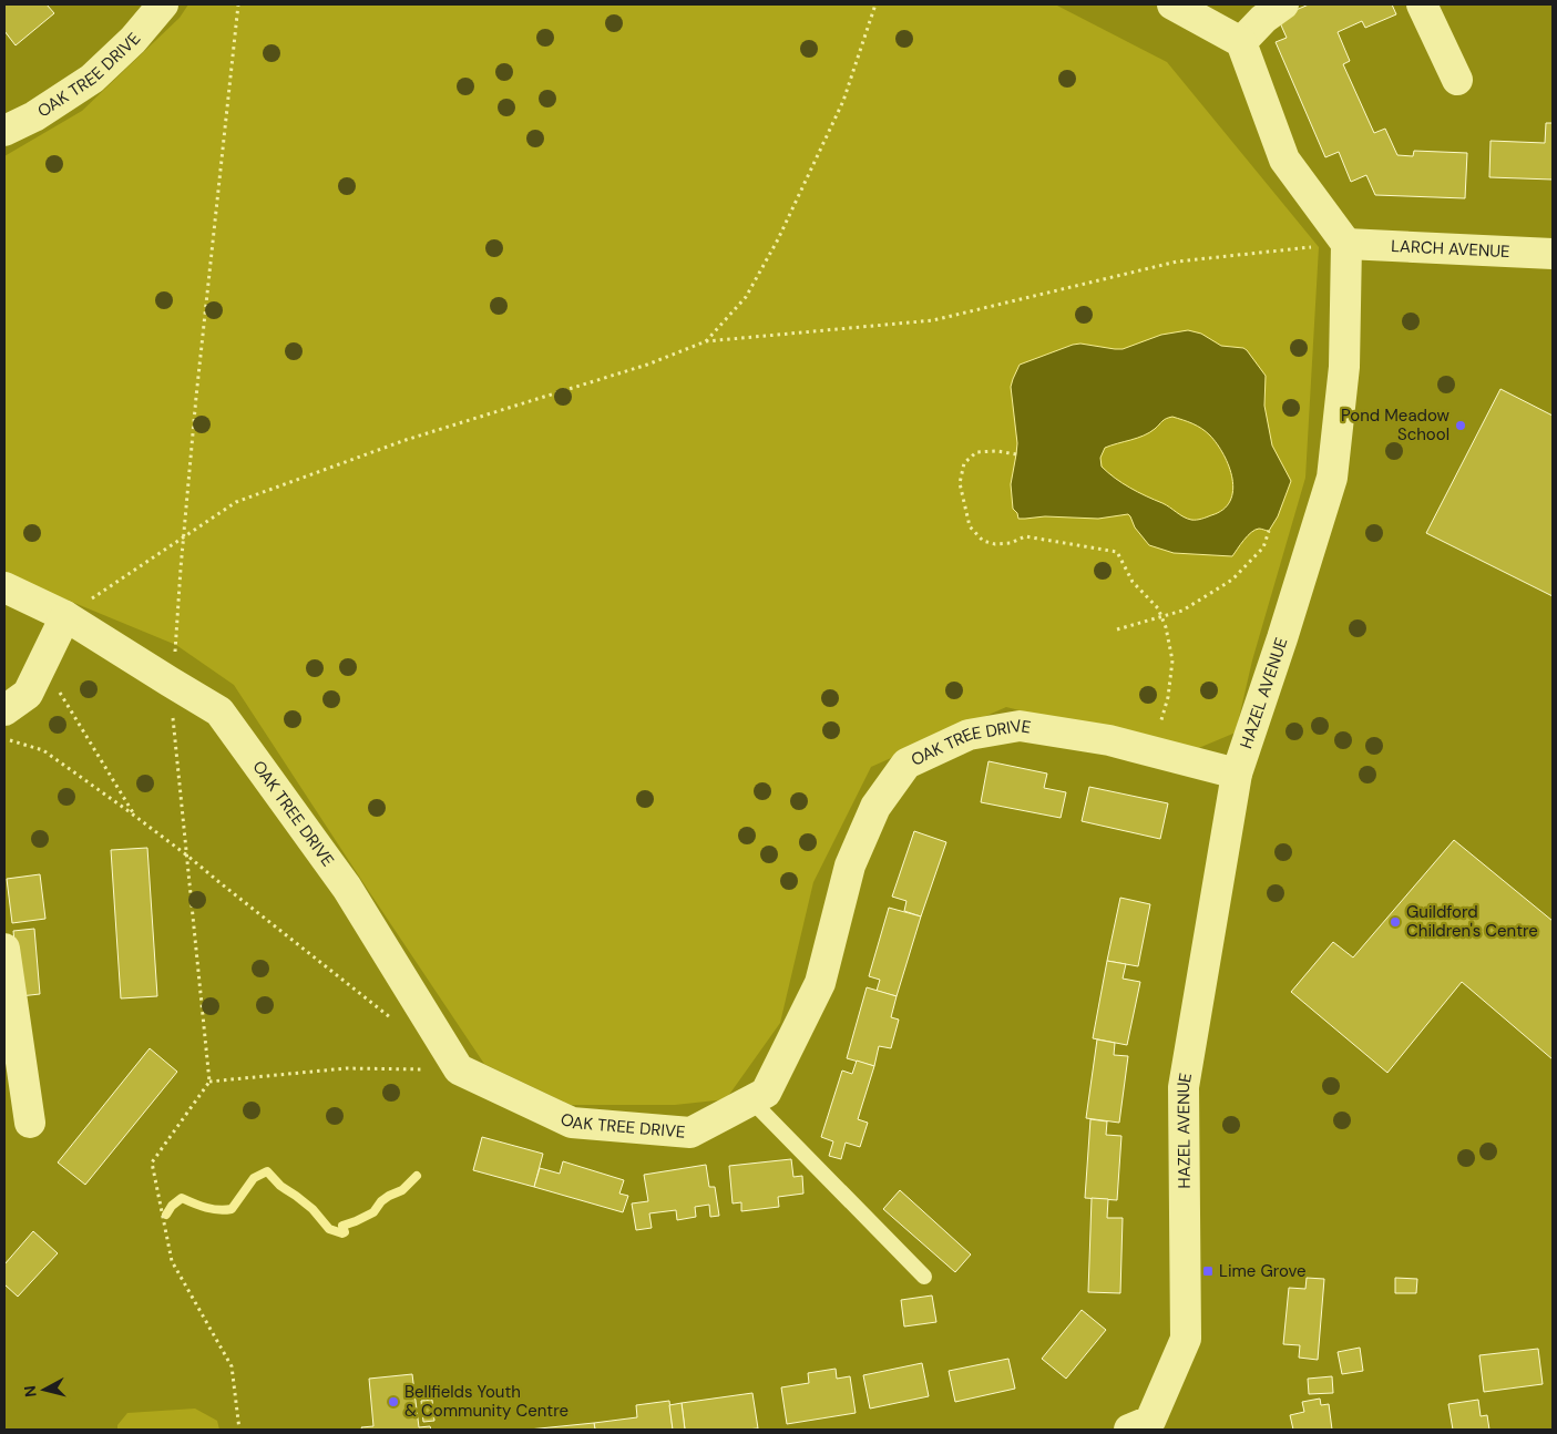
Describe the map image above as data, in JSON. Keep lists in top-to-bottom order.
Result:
{
  "streets": {
    "street": ["OAK TREE DRIVE", "LARCH AVENUE", "HAZEL AVENUE"]
  },
  "crossings": [
    ["OAK TREE DRIVE", "HAZEL AVENUE"],
    ["LARCH AVENUE", "HAZEL AVENUE"]
  ],
  "places": {
    "other": ["Pond Meadow School", "Guildford Children's Centre", "Bellfields Youth & Community Centre"],
    "transit": ["Lime Grove"]
  },
  "north": "left"
}
